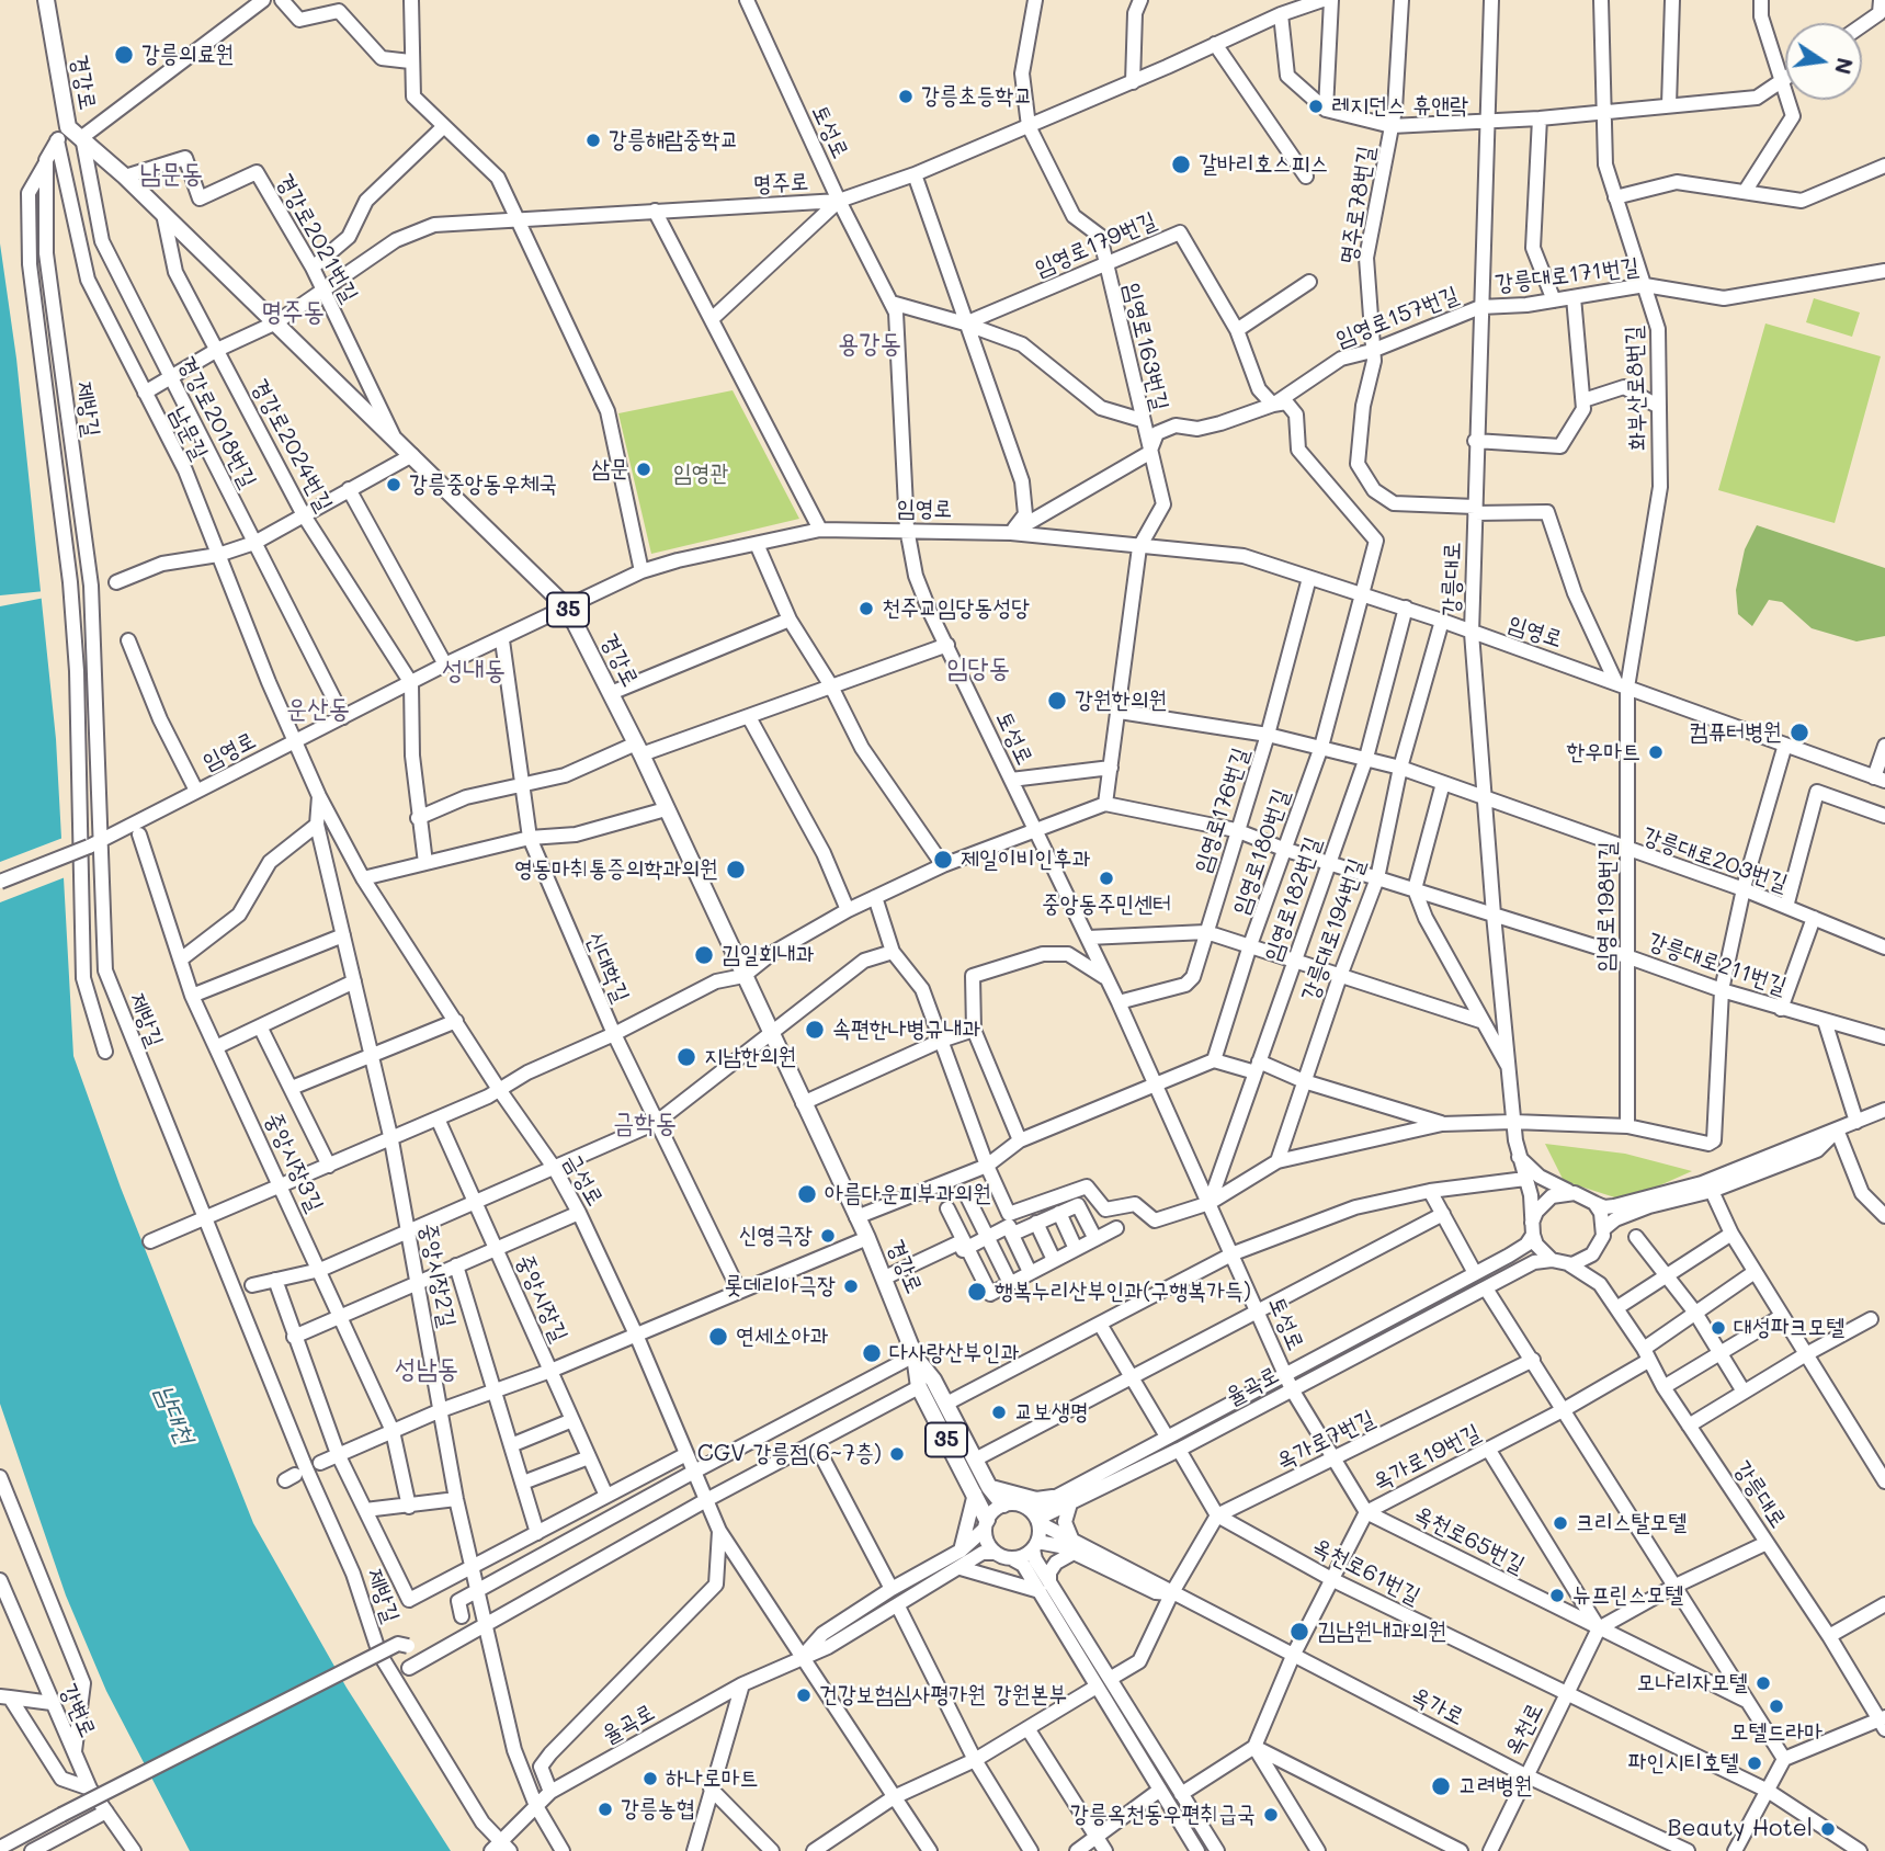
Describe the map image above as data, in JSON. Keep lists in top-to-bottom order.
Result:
{
  "streets": {
    "main road": ["경강로", "35"],
    "street": [
      "토성로",
      "명주로",
      "명주로78번길",
      "경강로2021번길",
      "임영로179번길",
      "강릉대로171번길",
      "임영로157번길",
      "임영로163번길",
      "화부산로8번길",
      "제방길",
      "경강로2018번길",
      "남문길",
      "경강로2024번길",
      "임영로",
      "강릉대로",
      "임영로176번길",
      "임영로180번길",
      "강릉대로203번길",
      "임영로182번길",
      "임영로198번길",
      "강릉대로194번길",
      "강릉대로211번길",
      "신대학길",
      "중앙시장3길",
      "금성로",
      "중앙시장2길",
      "중앙시장길",
      "율곡로",
      "옥가로7번길",
      "옥가로19번길",
      "옥천로65번길",
      "옥천로61번길",
      "옥가로",
      "강변로",
      "옥천로"
    ]
  },
  "crossings": [
    ["경강로", "명주로"],
    ["경강로", "경강로2021번길"],
    ["경강로", "제방길"],
    ["경강로", "경강로2018번길"],
    ["경강로", "경강로2024번길"],
    ["경강로", "임영로"],
    ["경강로", "율곡로"],
    ["경강로", "옥가로"],
    ["토성로", "명주로"],
    ["토성로", "임영로"],
    ["토성로", "임영로176번길"],
    ["토성로", "임영로182번길"],
    ["토성로", "율곡로"],
    ["명주로", "경강로2021번길"],
    ["명주로", "임영로163번길"],
    ["명주로", "경강로2018번길"],
    ["명주로", "남문길"],
    ["명주로", "경강로2024번길"],
    ["명주로78번길", "임영로157번길"],
    ["명주로78번길", "화부산로8번길"],
    ["명주로78번길", "임영로"],
    ["명주로78번길", "강릉대로"],
    ["명주로78번길", "임영로198번길"],
    ["임영로179번길", "임영로157번길"],
    ["임영로179번길", "임영로163번길"],
    ["임영로179번길", "임영로"],
    ["임영로179번길", "임영로180번길"],
    ["강릉대로171번길", "임영로157번길"],
    ["강릉대로171번길", "화부산로8번길"],
    ["강릉대로171번길", "강릉대로"],
    ["임영로157번길", "임영로163번길"],
    ["임영로157번길", "임영로"],
    ["임영로157번길", "강릉대로"],
    ["임영로163번길", "임영로"],
    ["화부산로8번길", "임영로"],
    ["화부산로8번길", "임영로198번길"],
    ["제방길", "남문길"],
    ["제방길", "임영로"],
    ["제방길", "율곡로"],
    ["경강로2018번길", "임영로"],
    ["남문길", "임영로"],
    ["남문길", "금성로"],
    ["경강로2024번길", "임영로"],
    ["임영로", "강릉대로"],
    ["임영로", "임영로176번길"],
    ["임영로", "임영로180번길"],
    ["임영로", "임영로182번길"],
    ["임영로", "임영로198번길"],
    ["임영로", "강릉대로194번길"],
    ["임영로", "신대학길"],
    ["임영로", "금성로"],
    ["강릉대로", "강릉대로203번길"],
    ["강릉대로", "강릉대로211번길"],
    ["강릉대로", "율곡로"],
    ["강릉대로", "옥가로19번길"],
    ["임영로176번길", "강릉대로203번길"],
    ["임영로176번길", "강릉대로211번길"],
    ["임영로180번길", "강릉대로203번길"],
    ["임영로180번길", "강릉대로211번길"],
    ["강릉대로203번길", "임영로182번길"],
    ["강릉대로203번길", "임영로198번길"],
    ["강릉대로203번길", "강릉대로194번길"],
    ["임영로182번길", "강릉대로211번길"],
    ["임영로198번길", "강릉대로211번길"],
    ["강릉대로194번길", "강릉대로211번길"],
    ["금성로", "중앙시장2길"],
    ["금성로", "율곡로"],
    ["중앙시장2길", "율곡로"],
    ["율곡로", "옥가로"],
    ["옥가로7번길", "옥천로61번길"],
    ["옥가로19번길", "옥천로65번길"],
    ["옥가로19번길", "옥천로61번길"],
    ["옥가로19번길", "옥가로"],
    ["옥천로65번길", "옥천로"],
    ["옥천로61번길", "옥천로"],
    ["옥가로", "옥천로"]
  ],
  "districts": [
    "남문동",
    "명주동",
    "용강동",
    "임당동",
    "성내동",
    "운산동",
    "금학동",
    "성남동"
  ],
  "water": ["남대천"],
  "parks": ["임영관"],
  "places": [
    "강릉의료원",
    "강릉초등학교",
    "레지던스 휴앤락",
    "강릉해람중학교",
    "갈바리호스피스",
    "삼문",
    "강릉중앙동우체국",
    "천주교임당동성당",
    "강원한의원",
    "컴퓨터병원",
    "한우마트",
    "제일이비인후과",
    "영동마취통증의학과의원",
    "중앙동주민센터",
    "김일회내과",
    "속편한나병규내과",
    "지남한의원",
    "아름다운피부과의원",
    "신영극장",
    "롯데리아극장",
    "행복누리산부인과(구행복가득)",
    "대성파크모텔",
    "연세소아과",
    "다사랑산부인과",
    "교보생명",
    "CGV 강릉점(6~7층)",
    "크리스탈모텔",
    "뉴프린스모텔",
    "김남원내과의원",
    "모나리자모텔",
    "건강보험심사평가원 강원본부",
    "모텔드라마",
    "파인시티호텔",
    "하나로마트",
    "고려병원",
    "강릉농협",
    "강릉옥천동우편취급국",
    "Beauty Hotel"
  ],
  "north": "right"
}
